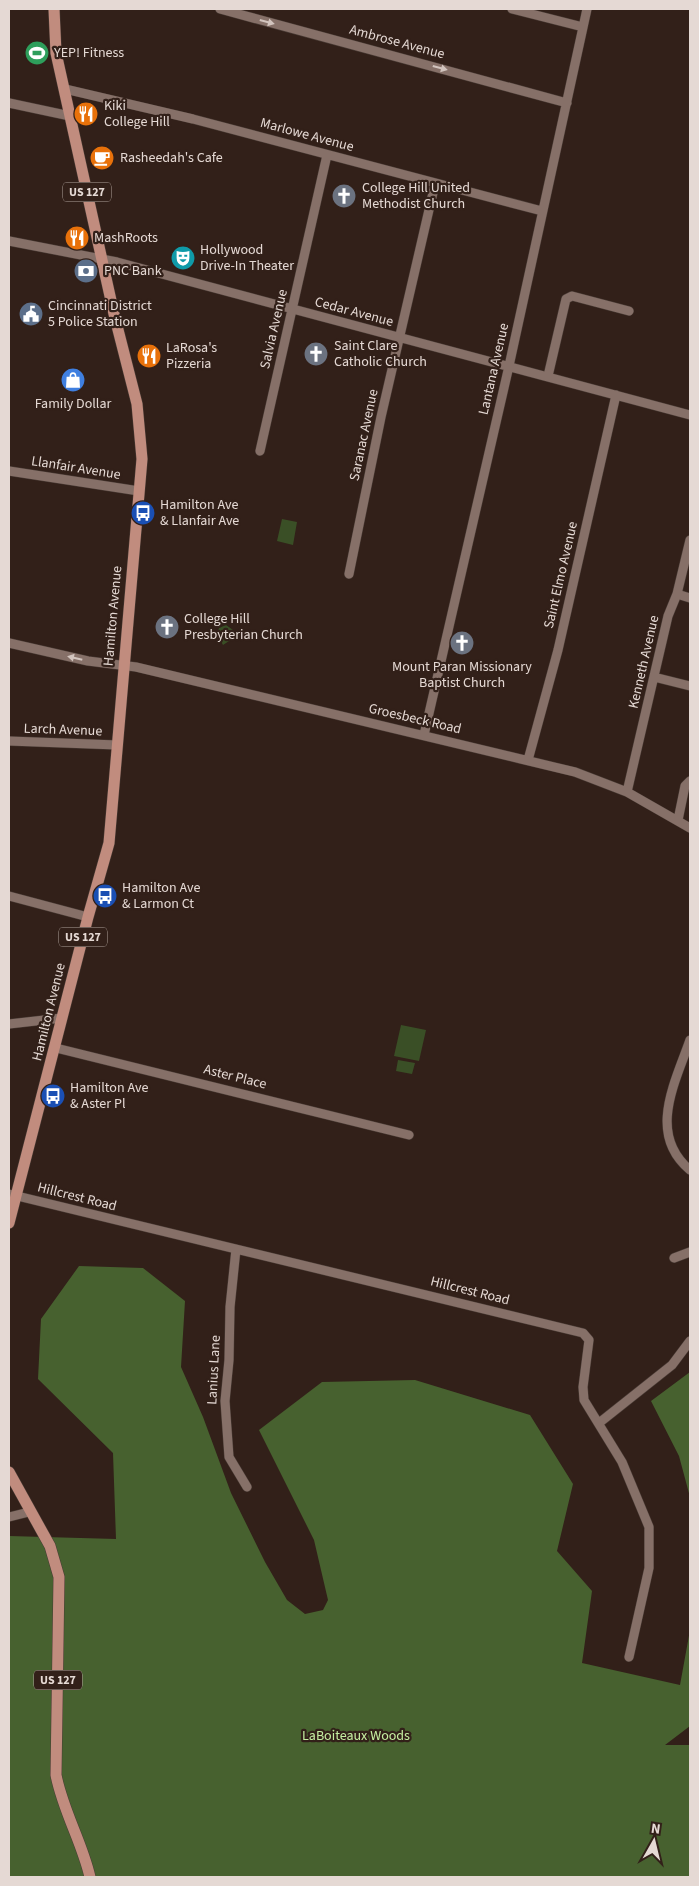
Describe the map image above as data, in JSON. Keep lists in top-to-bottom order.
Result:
{
  "streets": {
    "main road": ["US 127", "Hamilton Avenue"],
    "street": [
      "Ambrose Avenue",
      "Marlowe Avenue",
      "Cedar Avenue",
      "Salvia Avenue",
      "Lantana Avenue",
      "Saranac Avenue",
      "Llanfair Avenue",
      "Saint Elmo Avenue",
      "Kenneth Avenue",
      "Groesbeck Road",
      "Larch Avenue",
      "Aster Place",
      "Hillcrest Road",
      "Lanius Lane"
    ]
  },
  "crossings": [
    ["Ambrose Avenue", "Lantana Avenue"],
    ["Marlowe Avenue", "Salvia Avenue"],
    ["Marlowe Avenue", "Lantana Avenue"],
    ["Marlowe Avenue", "Saranac Avenue"],
    ["Marlowe Avenue", "Hamilton Avenue"],
    ["Cedar Avenue", "Salvia Avenue"],
    ["Cedar Avenue", "Lantana Avenue"],
    ["Cedar Avenue", "Saranac Avenue"],
    ["Cedar Avenue", "Saint Elmo Avenue"],
    ["Cedar Avenue", "Hamilton Avenue"],
    ["Lantana Avenue", "Groesbeck Road"],
    ["Llanfair Avenue", "Hamilton Avenue"],
    ["Saint Elmo Avenue", "Groesbeck Road"],
    ["Hamilton Avenue", "Groesbeck Road"],
    ["Hamilton Avenue", "Larch Avenue"],
    ["Hamilton Avenue", "Aster Place"],
    ["Hamilton Avenue", "Hillcrest Road"],
    ["Kenneth Avenue", "Groesbeck Road"],
    ["Hillcrest Road", "Lanius Lane"]
  ],
  "one_way": ["Ambrose Avenue"],
  "parks": ["LaBoiteaux Woods"],
  "places": {
    "sports": ["YEP! Fitness"],
    "restaurant": ["Kiki College Hill", "MashRoots", "LaRosa's Pizzeria"],
    "cafe": ["Rasheedah's Cafe"],
    "church": [
      "College Hill United Methodist Church",
      "Saint Clare Catholic Church",
      "College Hill Presbyterian Church",
      "Mount Paran Missionary Baptist Church"
    ],
    "theatre": ["Hollywood Drive-In Theater"],
    "bank": ["PNC Bank"],
    "public building": ["Cincinnati District 5 Police Station"],
    "shop": ["Family Dollar"],
    "bus stop": ["Hamilton Ave & Llanfair Ave", "Hamilton Ave & Larmon Ct", "Hamilton Ave & Aster Pl"]
  },
  "north": "top"
}
